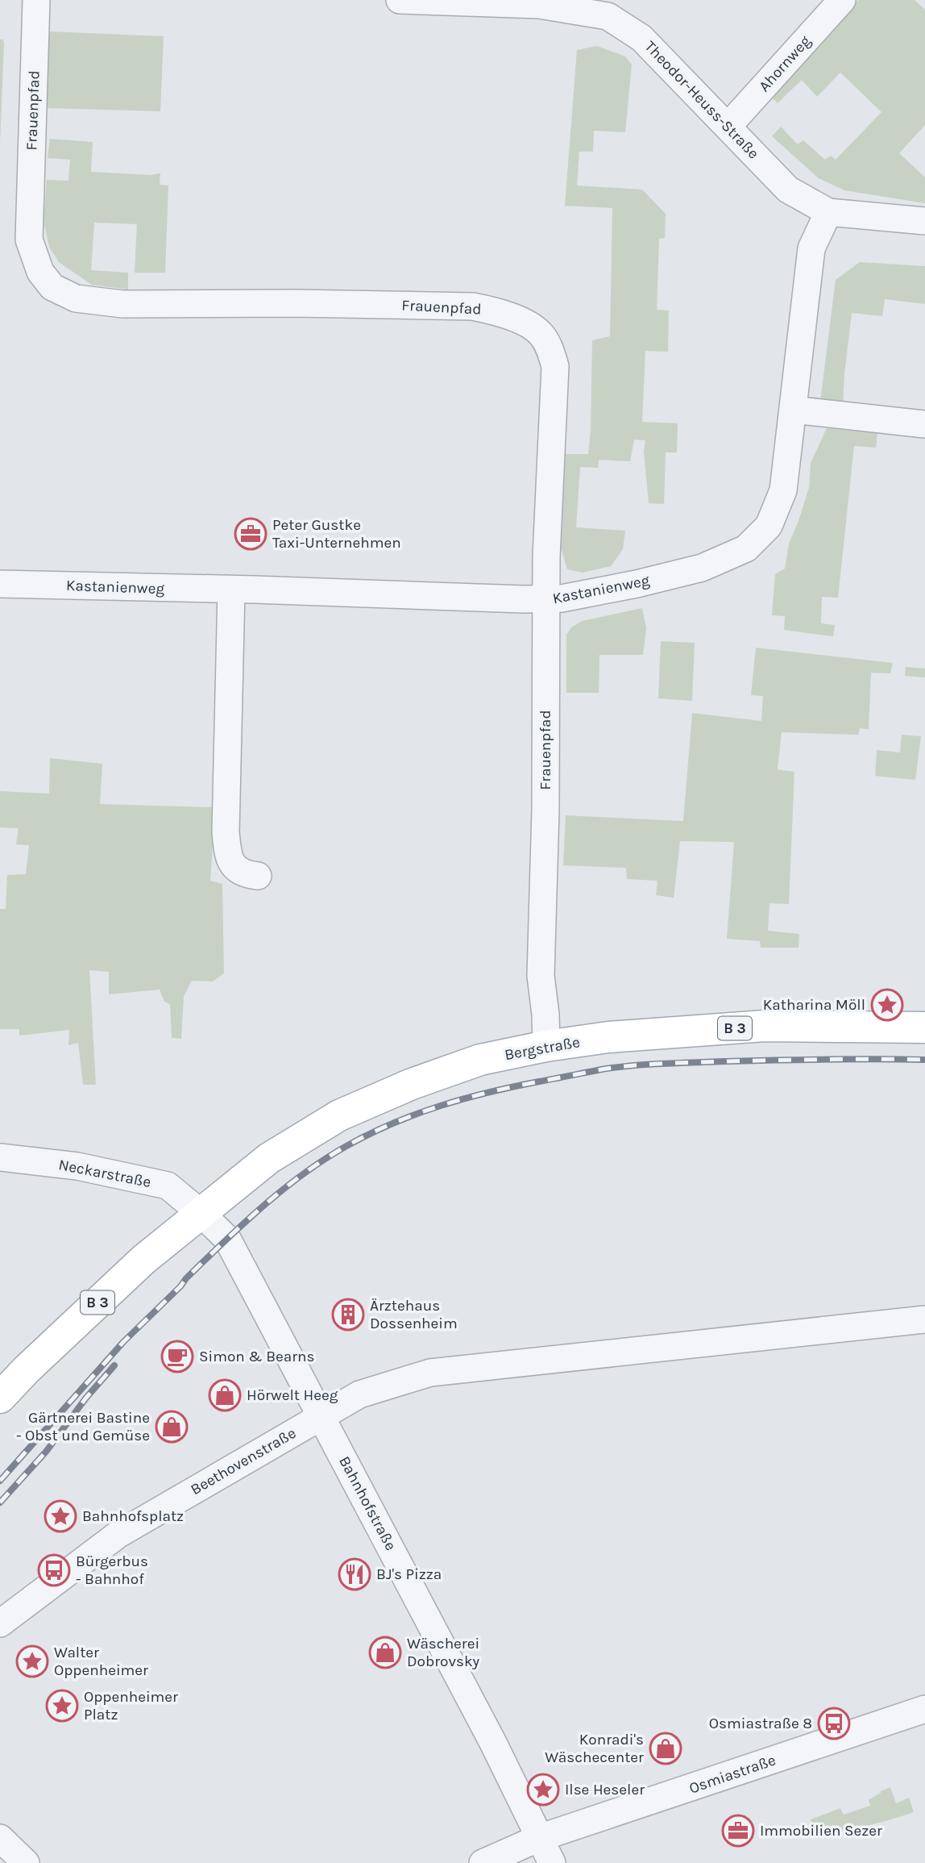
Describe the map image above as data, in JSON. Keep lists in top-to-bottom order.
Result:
{
  "streets": {
    "main road": ["B 3", "Bergstraße"],
    "street": [
      "Ahornweg",
      "Theodor-Heuss-Straße",
      "Frauenpfad",
      "Kastanienweg",
      "Neckarstraße",
      "Beethovenstraße",
      "Bahnhofstraße",
      "Osmiastraße"
    ]
  },
  "crossings": [
    ["Ahornweg", "Theodor-Heuss-Straße"],
    ["Theodor-Heuss-Straße", "Kastanienweg"],
    ["Frauenpfad", "Kastanienweg"],
    ["Frauenpfad", "Bergstraße"],
    ["B 3", "Bergstraße"],
    ["B 3", "Neckarstraße"],
    ["B 3", "Bahnhofstraße"],
    ["Bergstraße", "Neckarstraße"],
    ["Bergstraße", "Bahnhofstraße"],
    ["Neckarstraße", "Bahnhofstraße"],
    ["Beethovenstraße", "Bahnhofstraße"],
    ["Bahnhofstraße", "Osmiastraße"]
  ],
  "places": {
    "office": ["Peter Gustke Taxi-Unternehmen", "Immobilien Sezer"],
    "place": [
      "Katharina Möll",
      "Bahnhofsplatz",
      "Walter Oppenheimer",
      "Oppenheimer Platz",
      "Ilse Heseler"
    ],
    "building": ["Ärztehaus Dossenheim"],
    "cafe": ["Simon & Bearns"],
    "shop": [
      "Hörwelt Heeg",
      "Gärtnerei Bastine - Obst und Gemüse",
      "Wäscherei Dobrovsky",
      "Konradi's Wäschecenter"
    ],
    "bus stop": ["Bürgerbus - Bahnhof", "Osmiastraße 8"],
    "restaurant": ["BJ's Pizza"]
  }
}
